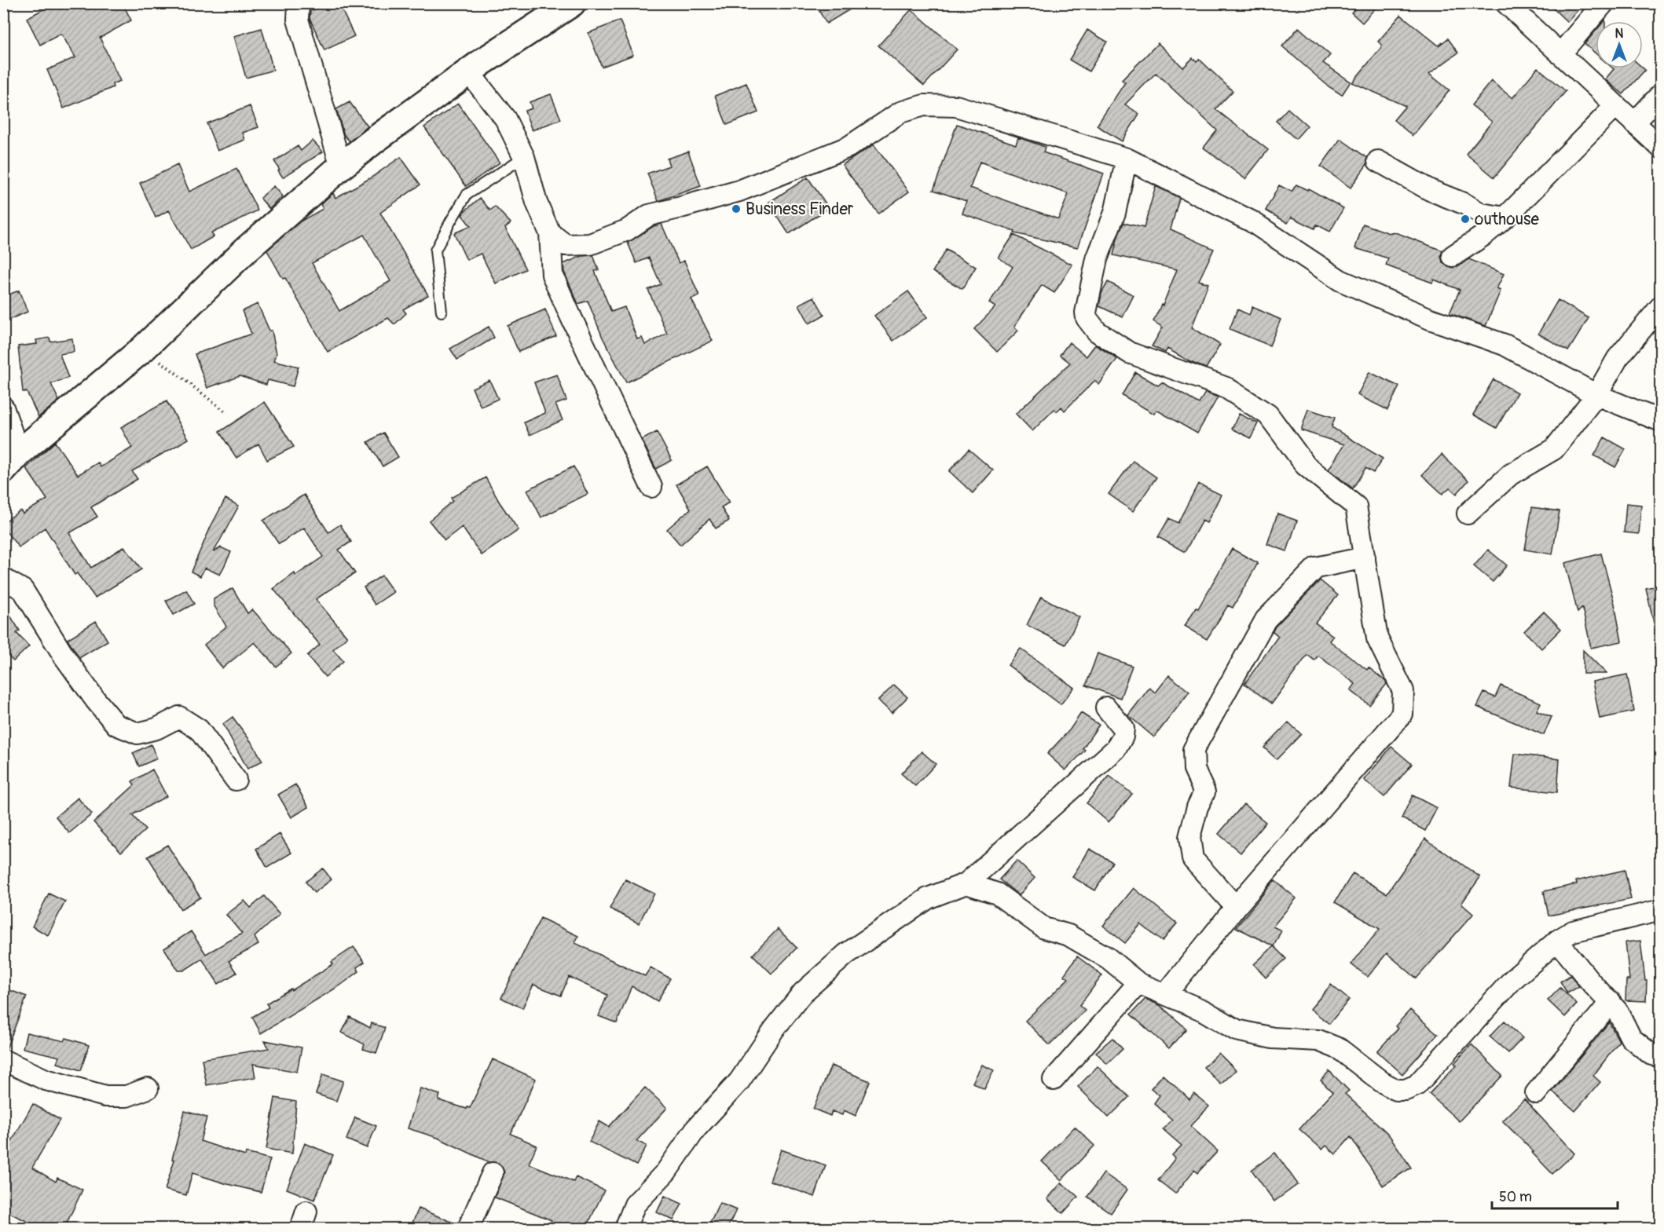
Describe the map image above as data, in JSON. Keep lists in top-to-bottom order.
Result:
{
  "places": ["Business Finder", "outhouse"],
  "scale_bar": "50 m",
  "north": "top"
}
